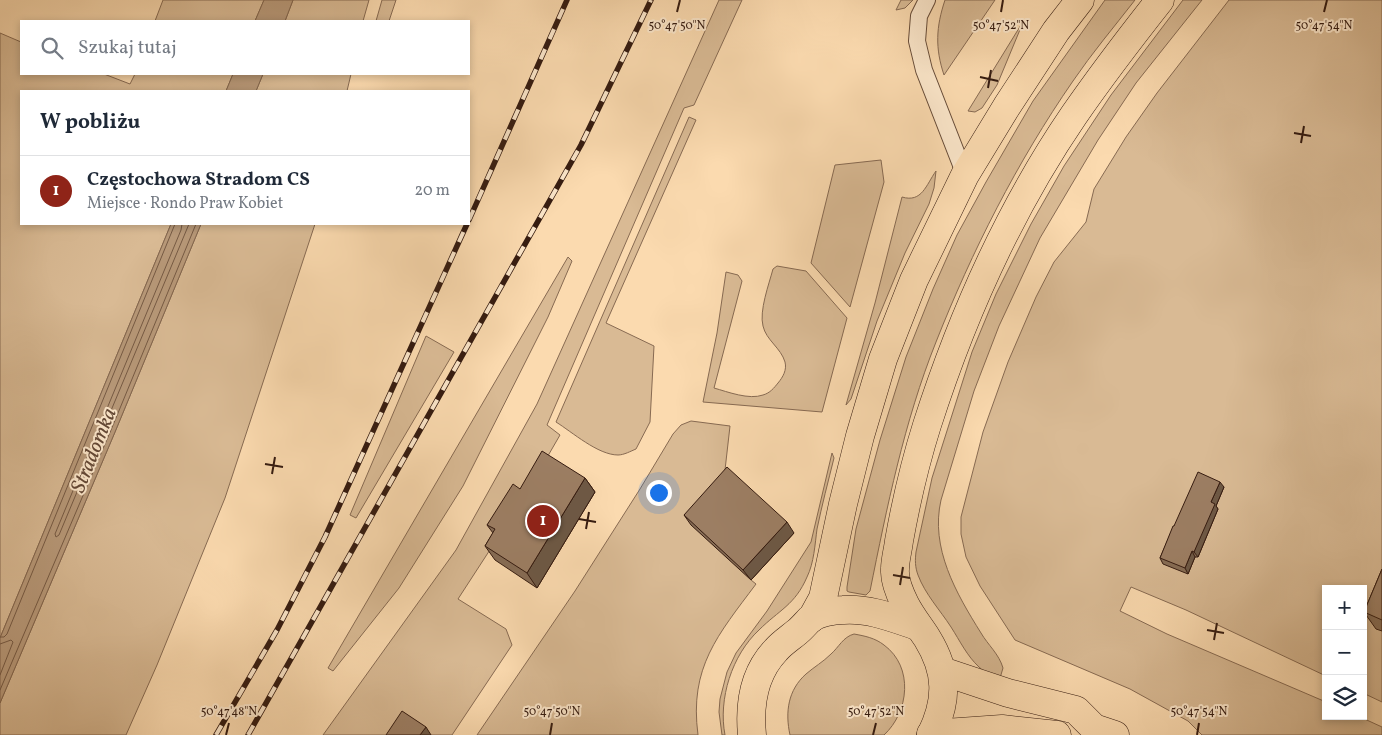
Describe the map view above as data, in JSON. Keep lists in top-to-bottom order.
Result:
{
  "water": ["Stradomka"],
  "page": {
    "search": "Szukaj tutaj",
    "heading": "W pobliżu",
    "list": [
      {
        "mark": "1",
        "name": "Częstochowa Stradom CS",
        "note": "Miejsce · Rondo Praw Kobiet",
        "value": "20 m"
      }
    ],
    "pins": "1",
    "map_buttons": ["+", "−"]
  },
  "coordinates": [
    "50°47'50\"N",
    "50°47'52\"N",
    "50°47'54\"N",
    "50°47'48\"N"
  ]
}
